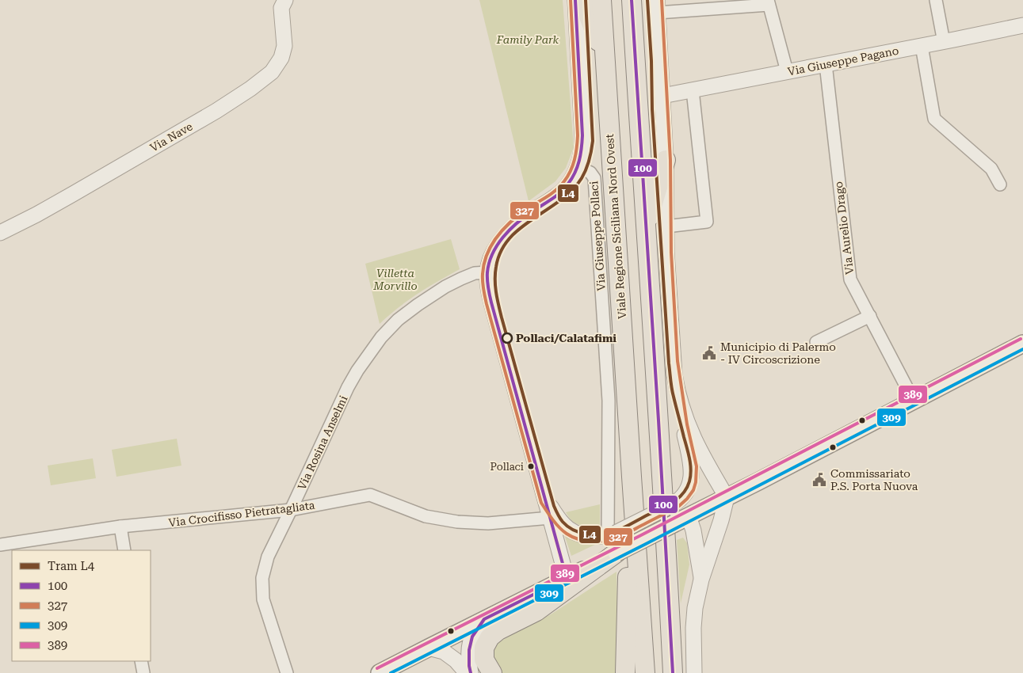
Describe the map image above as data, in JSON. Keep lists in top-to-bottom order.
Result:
{
  "streets": {
    "main road": ["Viale Regione Siciliana Nord Ovest"],
    "street": [
      "Via Giuseppe Pagano",
      "Via Nave",
      "Via Aurelio Drago",
      "Via Giuseppe Pollaci",
      "Via Rosina Anselmi",
      "Via Crocifisso Pietratagliata"
    ]
  },
  "crossings": [
    ["Via Giuseppe Pagano", "Via Aurelio Drago"],
    ["Via Giuseppe Pollaci", "Via Rosina Anselmi"],
    ["Via Giuseppe Pollaci", "Via Crocifisso Pietratagliata"],
    ["Via Rosina Anselmi", "Via Crocifisso Pietratagliata"]
  ],
  "parks": ["Family Park", "Villetta Morvillo"],
  "places": {
    "other": ["Pollaci/Calatafimi", "Pollaci"],
    "public building": ["Municipio di Palermo - IV Circoscrizione", "Commissariato P.S. Porta Nuova"]
  },
  "lines": [
    "tram line L4",
    "transit line 100",
    "transit line 327",
    "transit line 389",
    "transit line 309"
  ],
  "legend": [
    "Tram L4",
    "100",
    "327",
    "309",
    "389"
  ]
}
